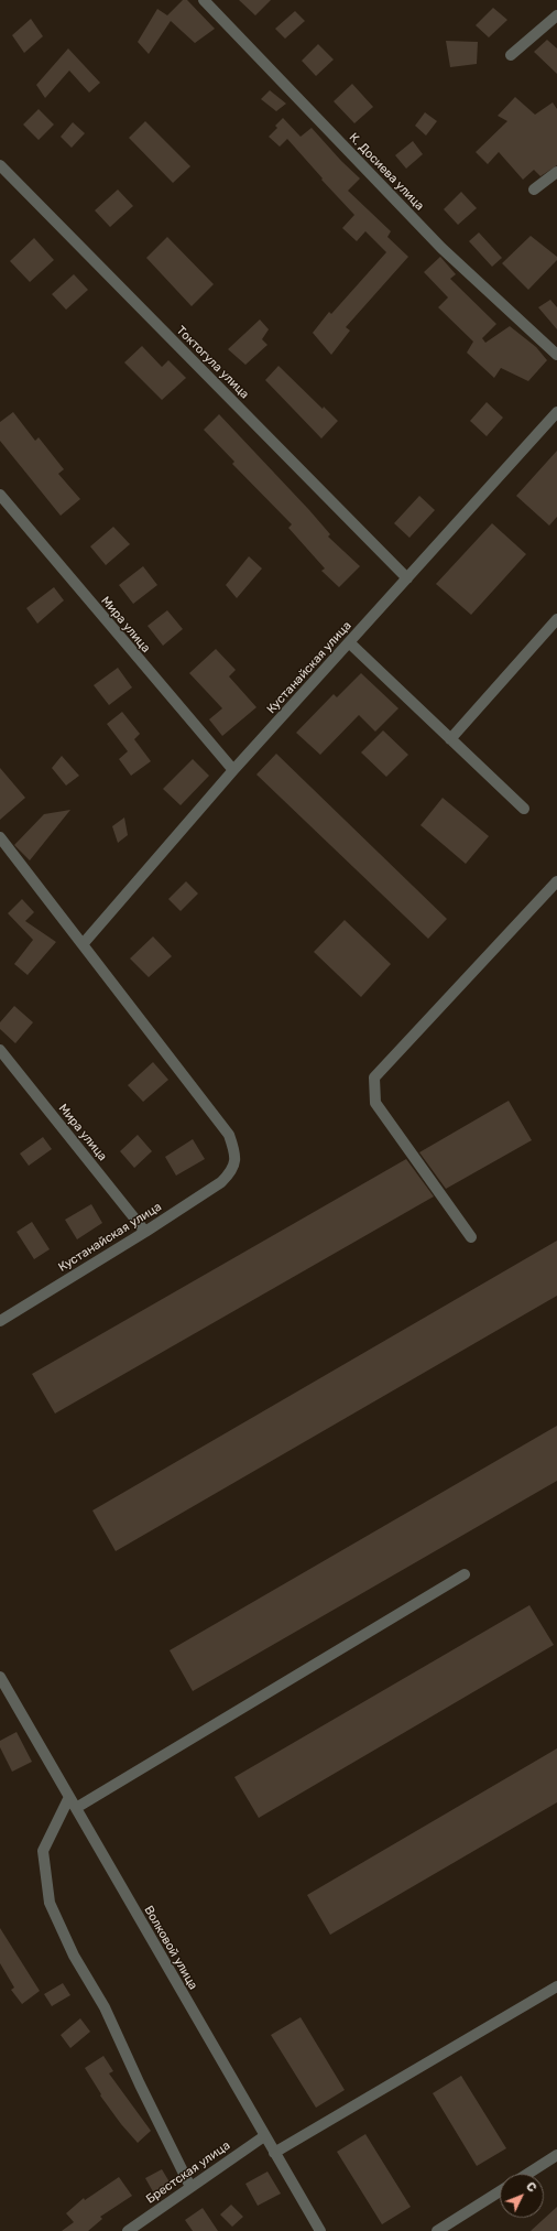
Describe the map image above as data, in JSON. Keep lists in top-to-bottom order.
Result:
{
  "streets": {
    "street": [
      "К. Досиева улица",
      "Токтогула улица",
      "Мира улица",
      "Кустанайская улица",
      "Волковой улица",
      "Брестская улица"
    ]
  },
  "crossings": [
    ["Токтогула улица", "Кустанайская улица"],
    ["Мира улица", "Кустанайская улица"],
    ["Волковой улица", "Брестская улица"]
  ],
  "north": "top right"
}
